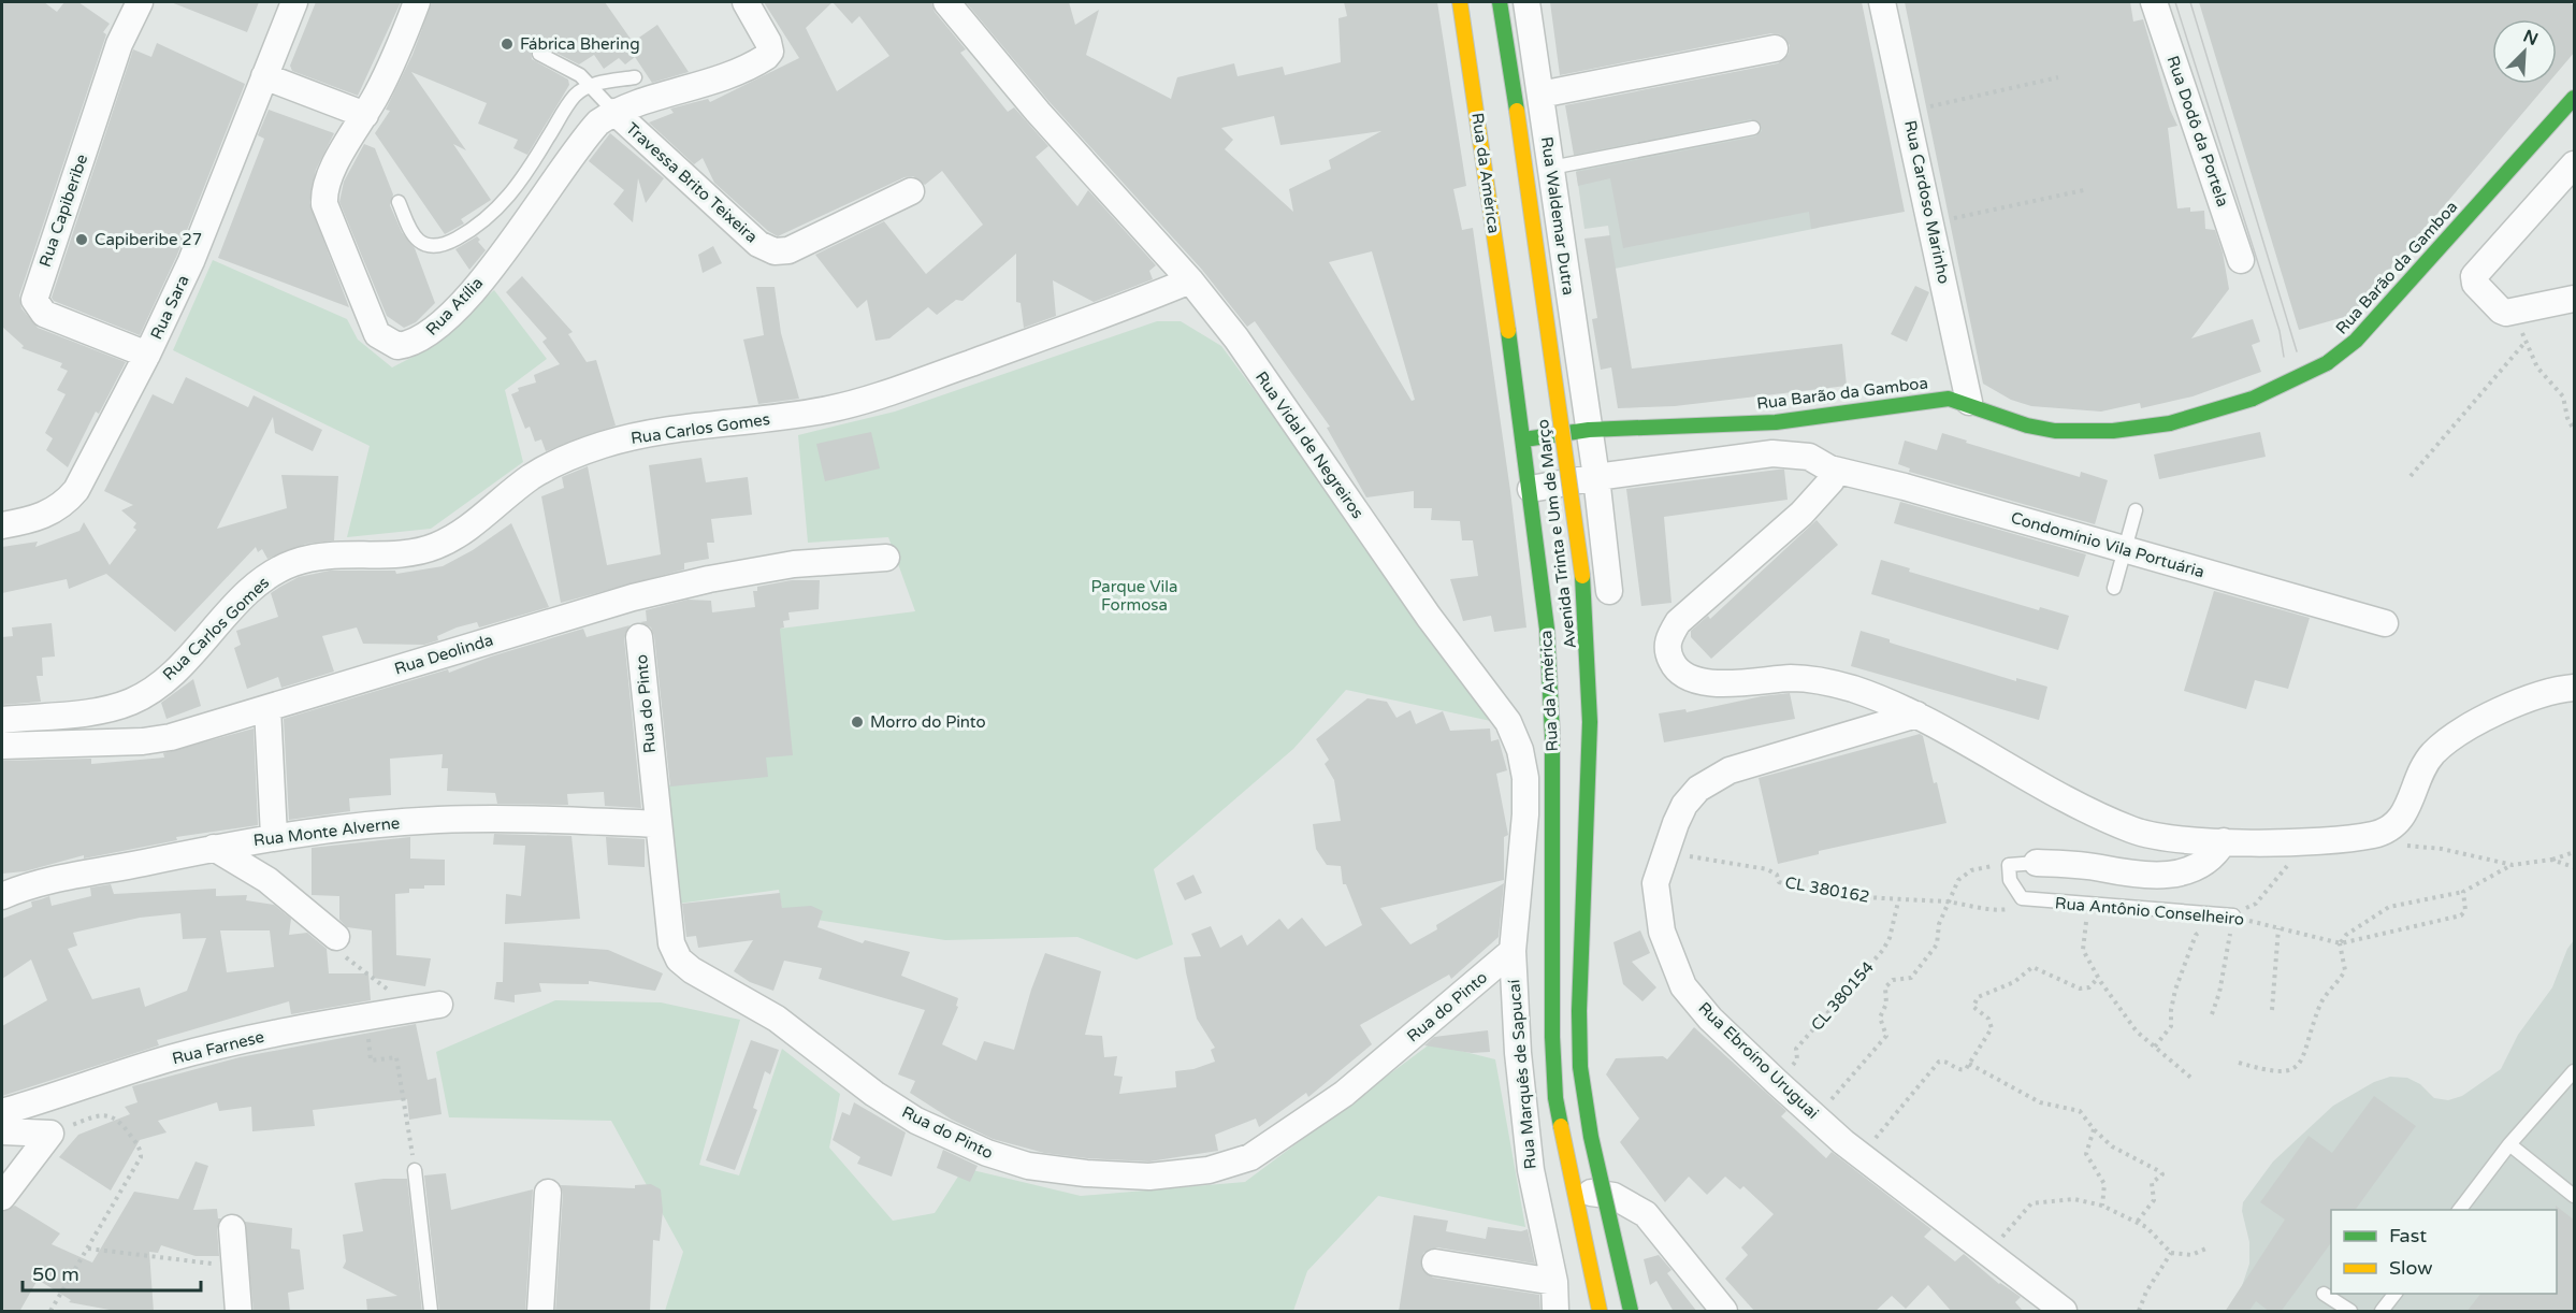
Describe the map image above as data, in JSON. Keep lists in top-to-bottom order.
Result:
{
  "streets": {
    "main road": ["Rua da América", "Rua Barão da Gamboa", "Avenida Trinta e Um de Março"],
    "street": [
      "Rua Dodô da Portela",
      "Travessa Brito Teixeira",
      "Rua Cardoso Marinho",
      "Rua Capiberibe",
      "Rua Waldemar Dutra",
      "Rua Atília",
      "Rua Sara",
      "Rua Carlos Gomes",
      "Rua Vidal de Negreiros",
      "Condomínio Vila Portuária",
      "Rua Deolinda",
      "Rua do Pinto",
      "Rua Monte Alverne",
      "Rua Farnese",
      "Rua Ebroíno Uruguai",
      "Rua Marquês de Sapucaí"
    ],
    "lane": ["Rua Antônio Conselheiro"],
    "path": ["CL 380162", "CL 380154"]
  },
  "crossings": [
    ["Rua da América", "Rua Barão da Gamboa"],
    ["Rua da América", "Condomínio Vila Portuária"],
    ["Travessa Brito Teixeira", "Rua Atília"],
    ["Rua Cardoso Marinho", "Rua Barão da Gamboa"],
    ["Rua Capiberibe", "Rua Sara"],
    ["Rua Waldemar Dutra", "Rua Barão da Gamboa"],
    ["Rua Waldemar Dutra", "Condomínio Vila Portuária"],
    ["Rua Carlos Gomes", "Rua Vidal de Negreiros"],
    ["Rua Vidal de Negreiros", "Rua do Pinto"],
    ["Rua Vidal de Negreiros", "Rua Marquês de Sapucaí"],
    ["Rua do Pinto", "Rua Monte Alverne"],
    ["Rua do Pinto", "Rua Marquês de Sapucaí"],
    ["CL 380162", "Rua Antônio Conselheiro"],
    ["CL 380162", "CL 380154"],
    ["CL 380154", "Rua Ebroíno Uruguai"]
  ],
  "parks": ["Parque Vila Formosa"],
  "places": ["Fábrica Bhering", "Capiberibe 27", "Morro do Pinto"],
  "legend": ["Fast", "Slow"],
  "scale_bar": "50 m",
  "north": "top right"
}
